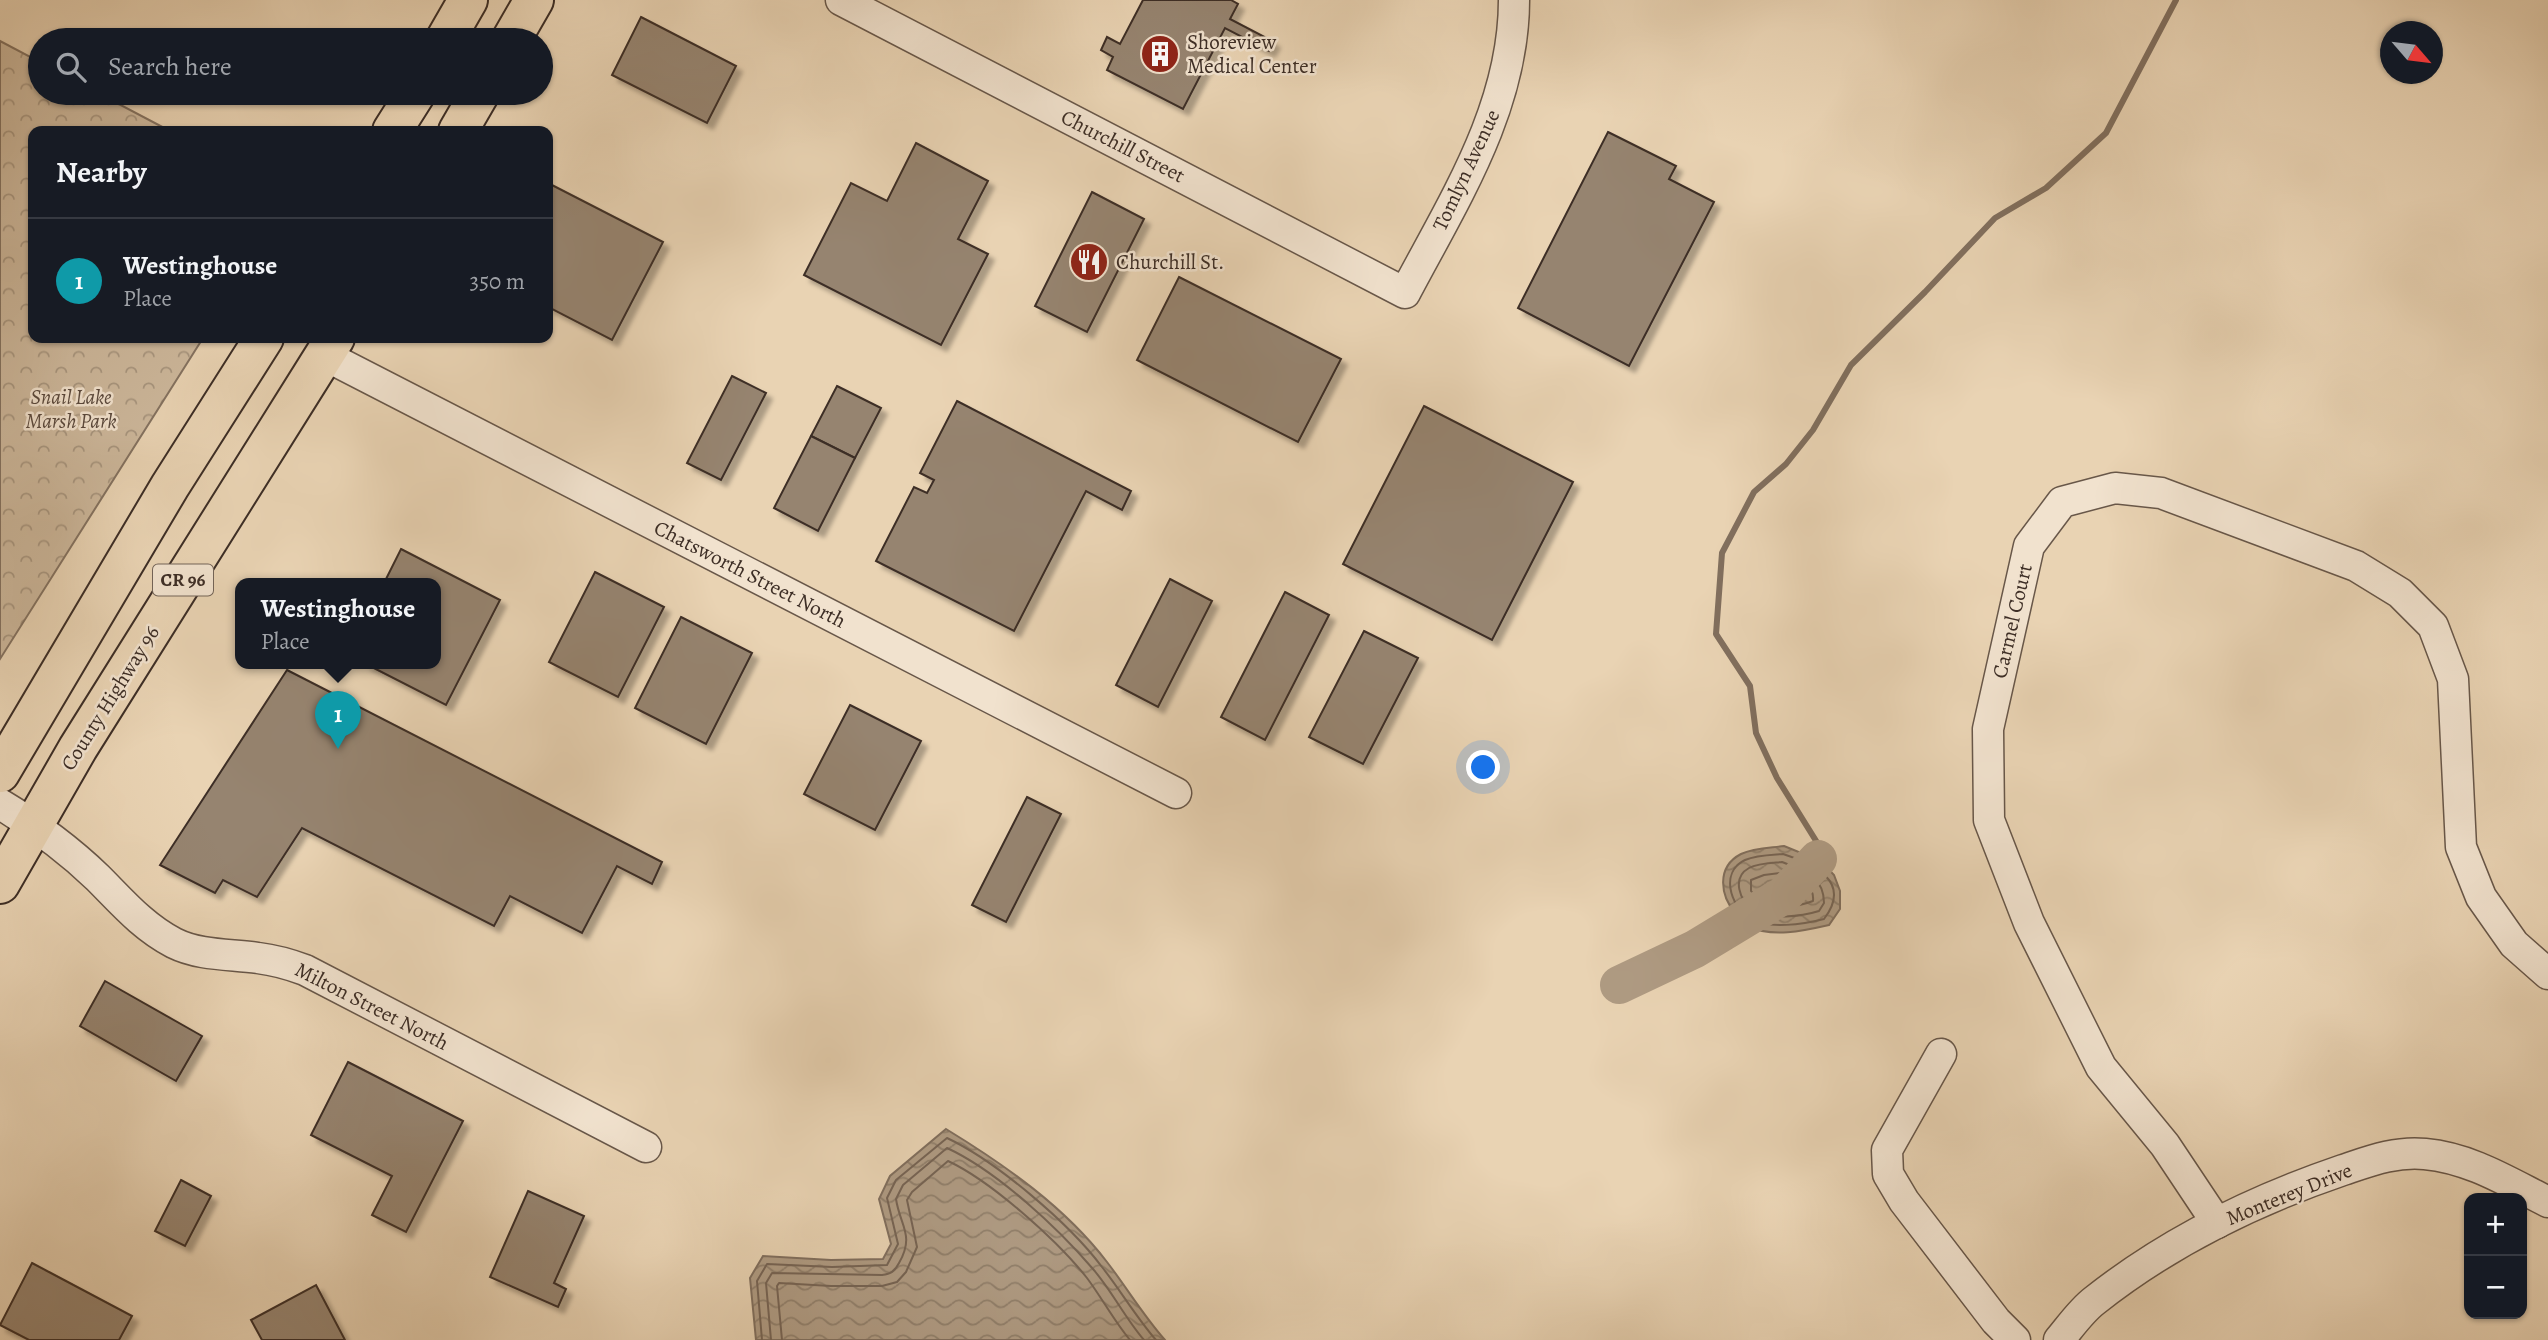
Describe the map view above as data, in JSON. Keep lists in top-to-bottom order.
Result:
{
  "streets": {
    "main road": ["CR 96", "County Highway 96"],
    "street": [
      "Churchill Street",
      "Tomlyn Avenue",
      "Chatsworth Street North",
      "Carmel Court",
      "Milton Street North",
      "Monterey Drive"
    ]
  },
  "crossings": [
    ["Churchill Street", "Tomlyn Avenue"],
    ["Chatsworth Street North", "County Highway 96"],
    ["Carmel Court", "Monterey Drive"],
    ["County Highway 96", "Milton Street North"]
  ],
  "parks": ["Snail Lake Marsh Park"],
  "places": {
    "building": ["Shoreview Medical Center"],
    "restaurant": ["Churchill St."]
  },
  "north": "bottom right",
  "page": {
    "search": "Search here",
    "heading": "Nearby",
    "list": [
      {
        "mark": "1",
        "name": "Westinghouse",
        "note": "Place",
        "value": "350 m"
      }
    ],
    "popup": ["Westinghouse", "Place"],
    "pins": "1",
    "map_buttons": ["+", "−"]
  }
}
